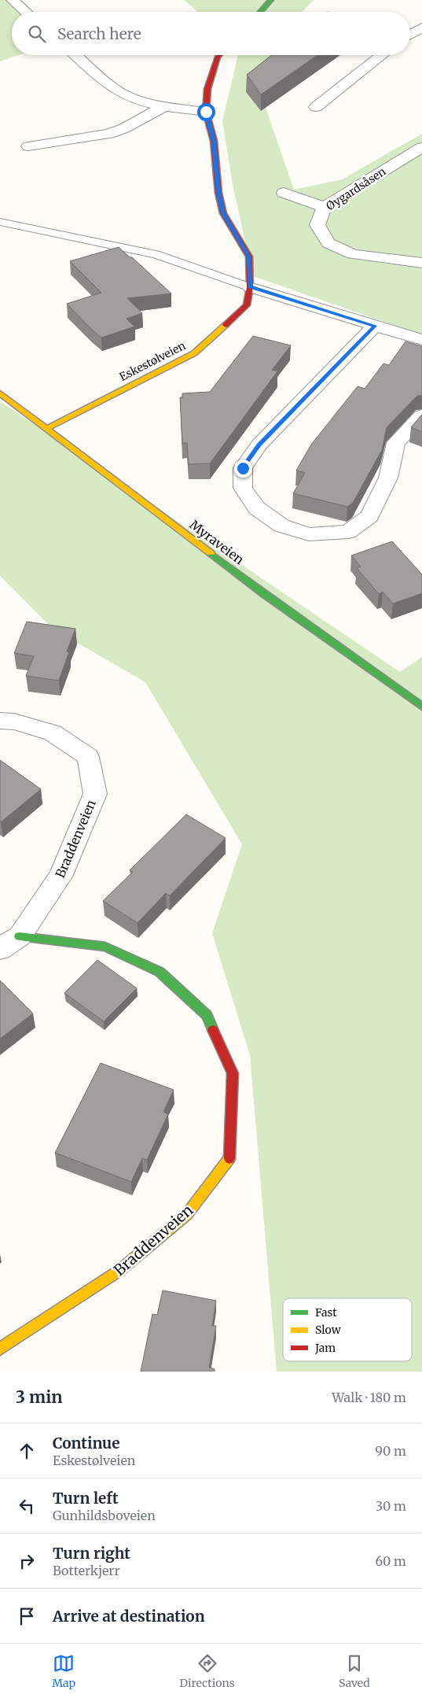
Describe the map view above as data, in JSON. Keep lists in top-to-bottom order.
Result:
{
  "streets": {
    "main road": ["Eskestølveien", "Myraveien", "Braddenveien"],
    "street": ["Øygardsåsen"]
  },
  "crossings": [
    ["Eskestølveien", "Myraveien"]
  ],
  "legend": ["Fast", "Slow", "Jam"],
  "page": {
    "search": "Search here",
    "heading": ["3 min", "Walk · 180 m"],
    "list": [
      ["Continue", "Eskestølveien", "90 m"],
      ["Turn left", "Gunhildsboveien", "30 m"],
      ["Turn right", "Botterkjerr", "60 m"],
      "Arrive at destination"
    ],
    "nav": ["Map", "Directions", "Saved"]
  }
}
